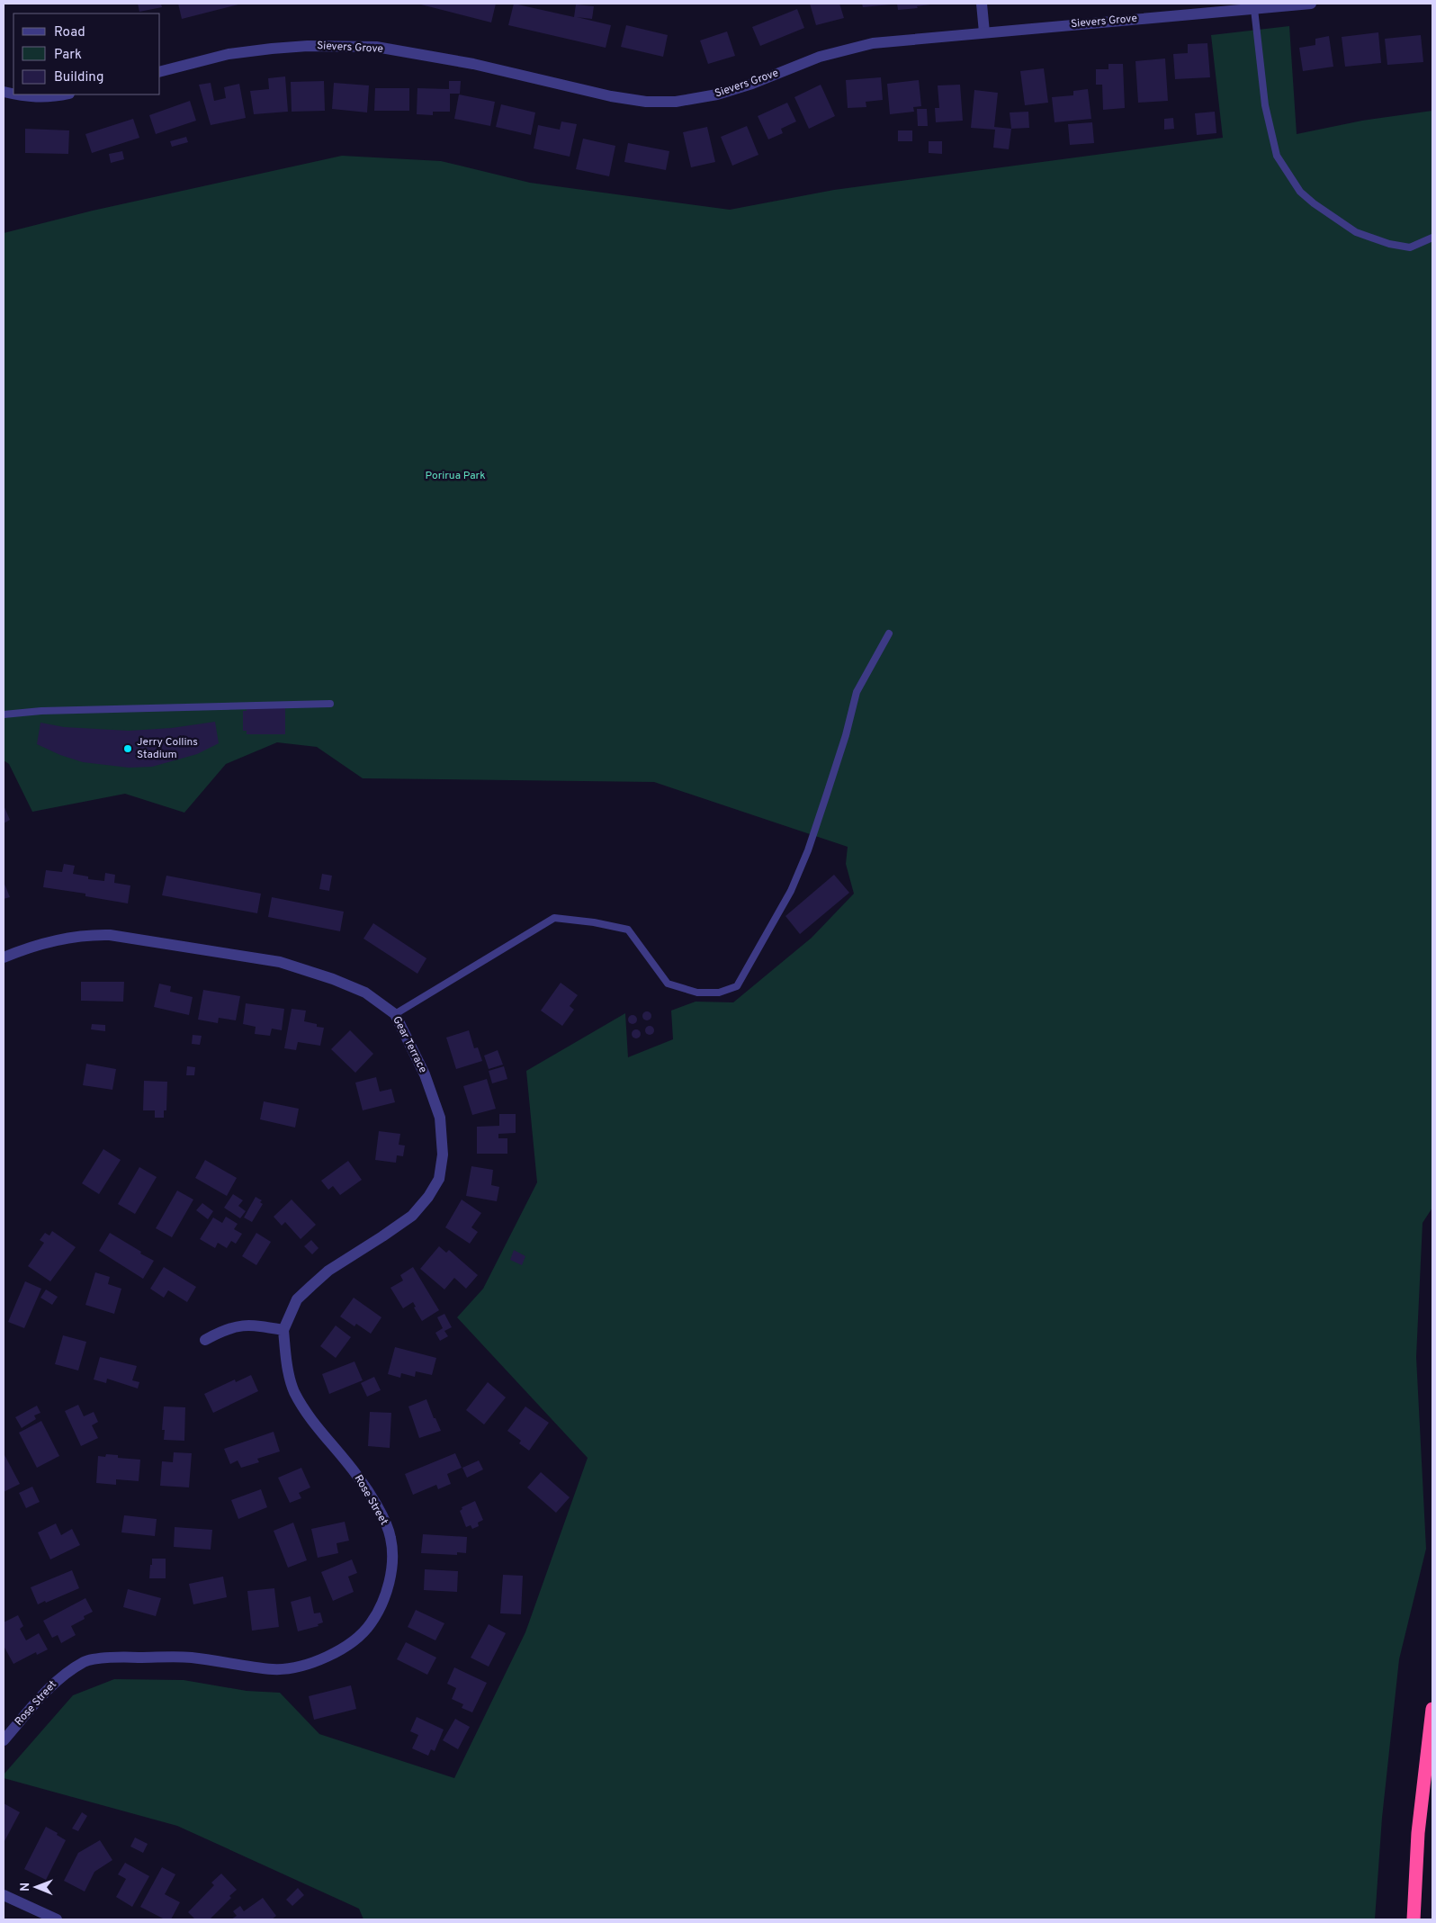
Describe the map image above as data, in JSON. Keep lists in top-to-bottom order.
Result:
{
  "streets": {
    "street": ["Sievers Grove", "Gear Terrace", "Rose Street"]
  },
  "crossings": [
    ["Gear Terrace", "Rose Street"]
  ],
  "parks": ["Porirua Park"],
  "places": ["Jerry Collins Stadium"],
  "legend": ["Road", "Park", "Building"],
  "north": "left"
}
